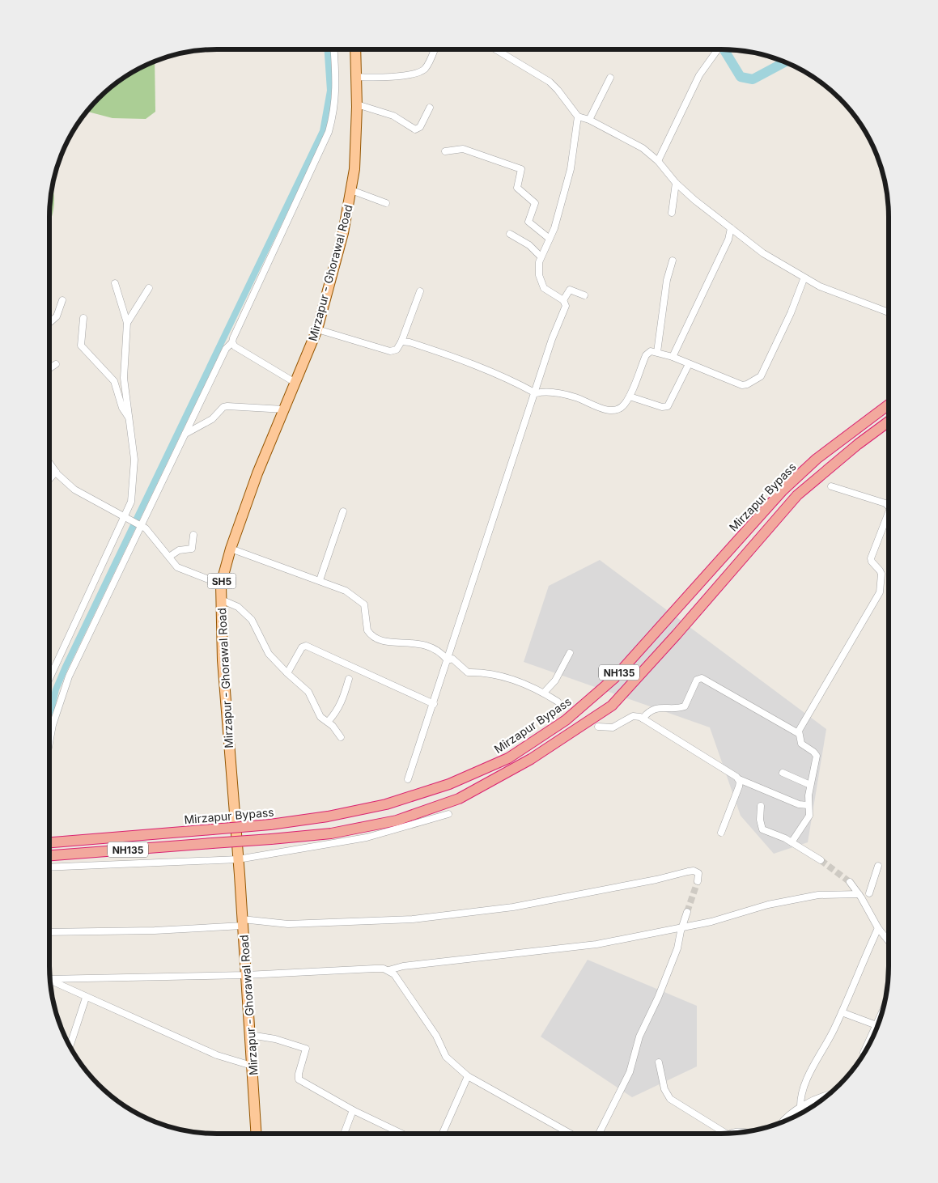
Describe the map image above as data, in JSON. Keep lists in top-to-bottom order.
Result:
{
  "streets": {
    "highway": ["Mirzapur Bypass", "NH135"],
    "main road": ["Mirzapur - Ghorawal Road", "SH5"]
  }
}
